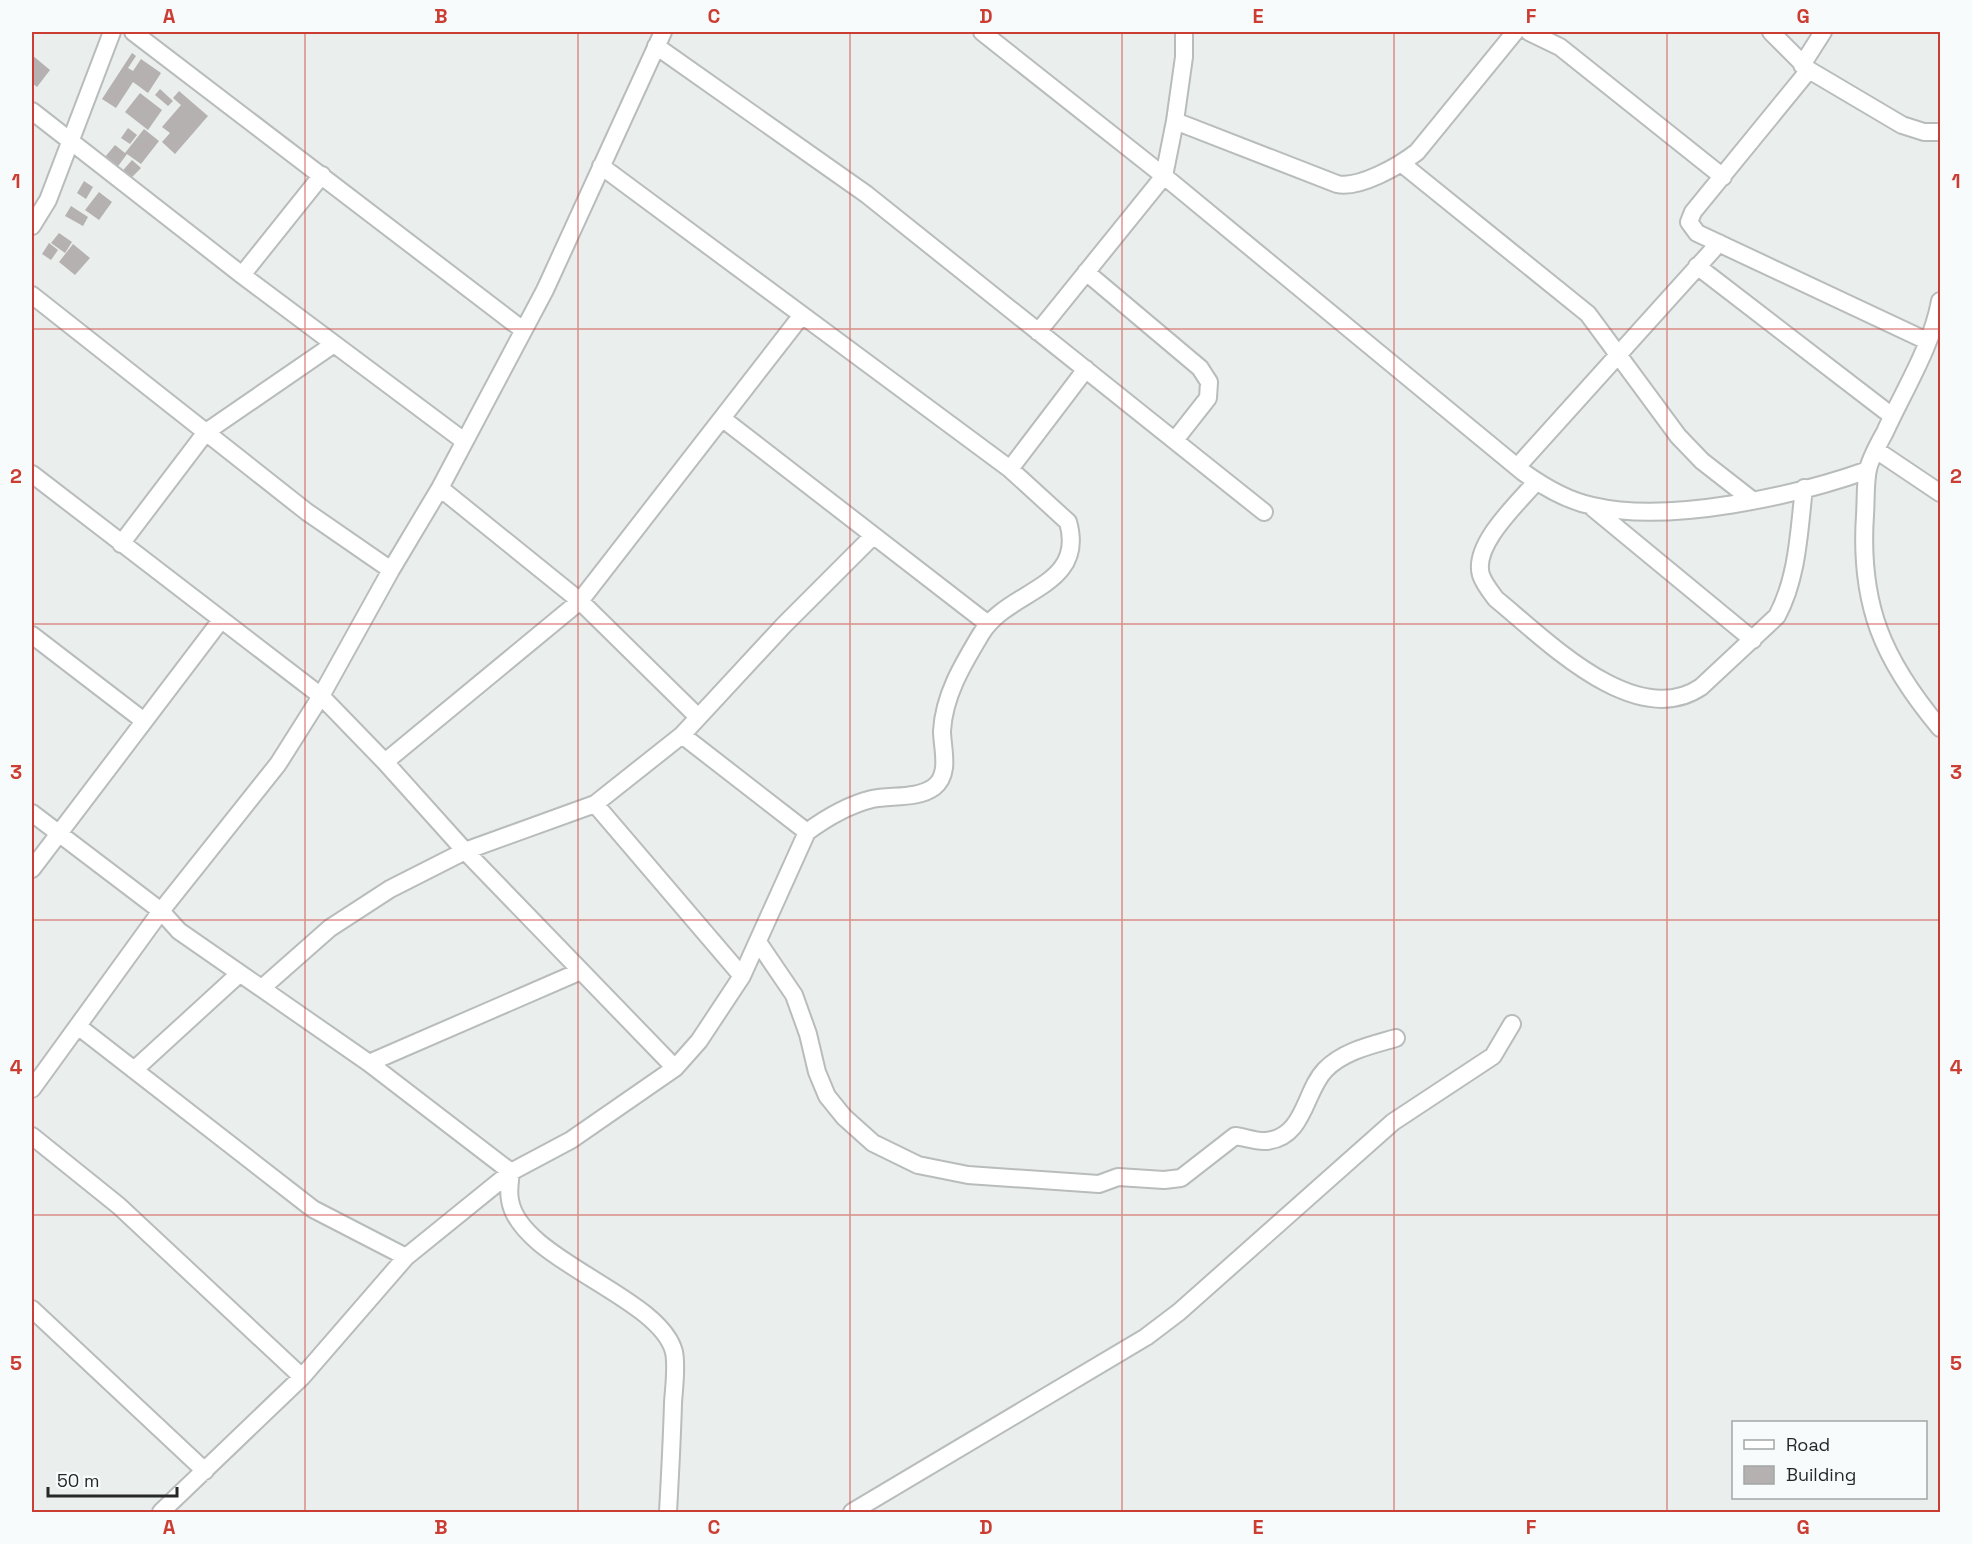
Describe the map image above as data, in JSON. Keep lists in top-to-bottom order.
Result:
{
  "legend": ["Road", "Building"],
  "scale_bar": "50 m",
  "grid": {
    "columns": [
      "A",
      "B",
      "C",
      "D",
      "E",
      "F",
      "G"
    ],
    "rows": [
      "1",
      "2",
      "3",
      "4",
      "5"
    ]
  }
}
